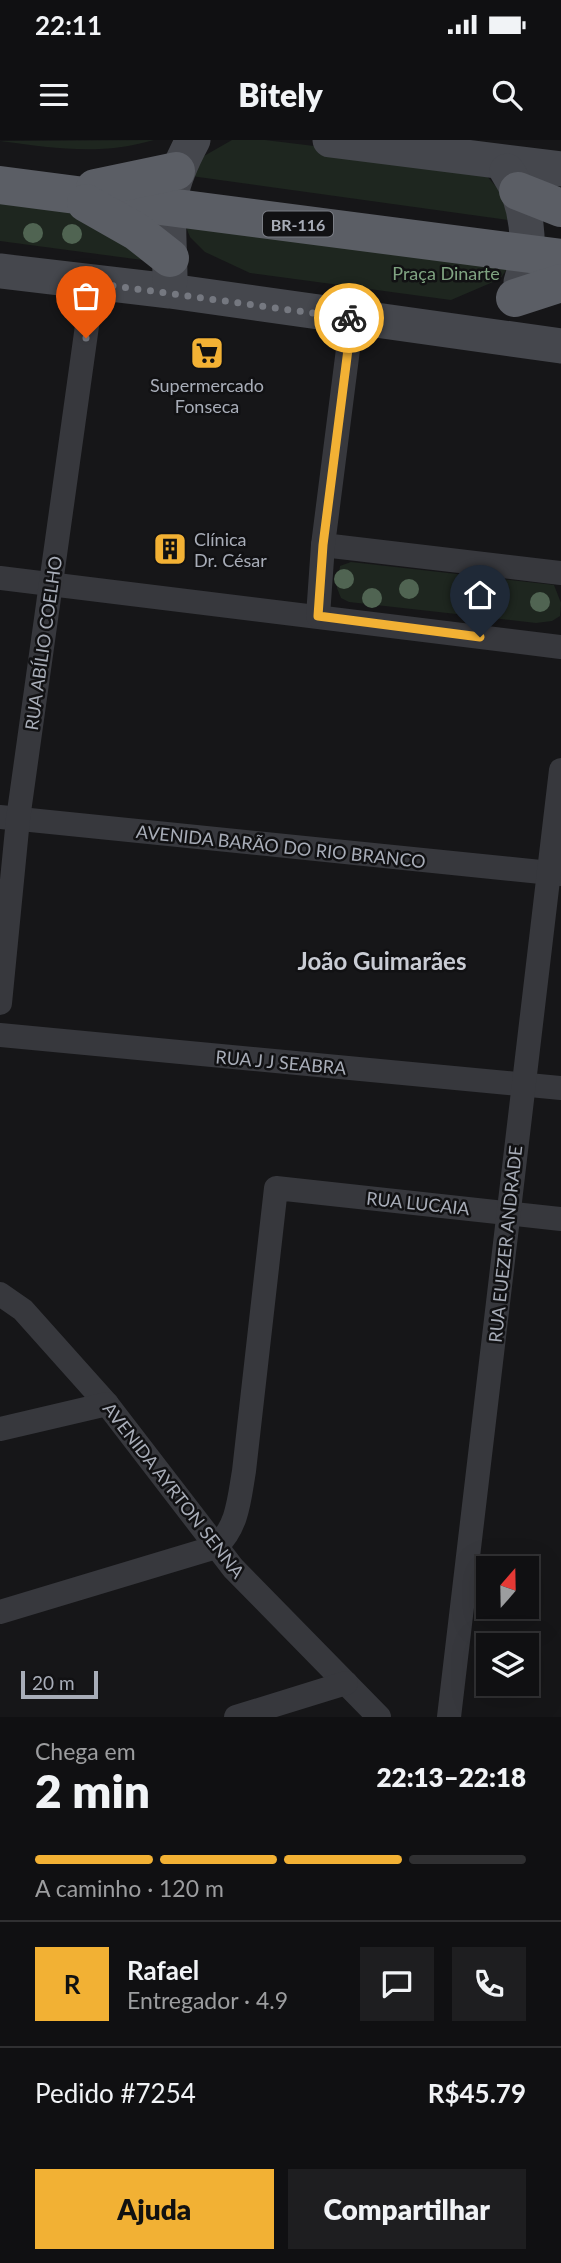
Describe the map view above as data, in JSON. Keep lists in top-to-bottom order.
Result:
{
  "streets": {
    "highway": ["BR-116"],
    "street": [
      "RUA ABÍLIO COELHO",
      "AVENIDA BARÃO DO RIO BRANCO",
      "RUA J J SEABRA",
      "RUA LUCAIA",
      "RUA EUEZER ANDRADE",
      "AVENIDA AYRTON SENNA"
    ]
  },
  "crossings": [
    ["RUA ABÍLIO COELHO", "AVENIDA BARÃO DO RIO BRANCO"],
    ["AVENIDA BARÃO DO RIO BRANCO", "RUA EUEZER ANDRADE"],
    ["RUA J J SEABRA", "RUA EUEZER ANDRADE"],
    ["RUA LUCAIA", "RUA EUEZER ANDRADE"],
    ["RUA LUCAIA", "AVENIDA AYRTON SENNA"]
  ],
  "districts": ["João Guimarães"],
  "parks": ["Praça Dinarte"],
  "places": {
    "supermarket": ["Supermercado Fonseca"],
    "building": ["Clínica Dr. César"]
  },
  "scale_bar": "20 m",
  "north": "top",
  "page": {
    "status": "22:11",
    "header": "Bitely",
    "scale": "20 m",
    "heading": ["2 min", "Chega em", "22:13–22:18"],
    "panel": [
      "Rafael",
      "Entregador · 4.9",
      "Pedido #7254",
      "R$45.79"
    ],
    "bar": "A caminho · 120 m",
    "round": "R",
    "buttons": ["Ajuda", "Compartilhar"]
  }
}
